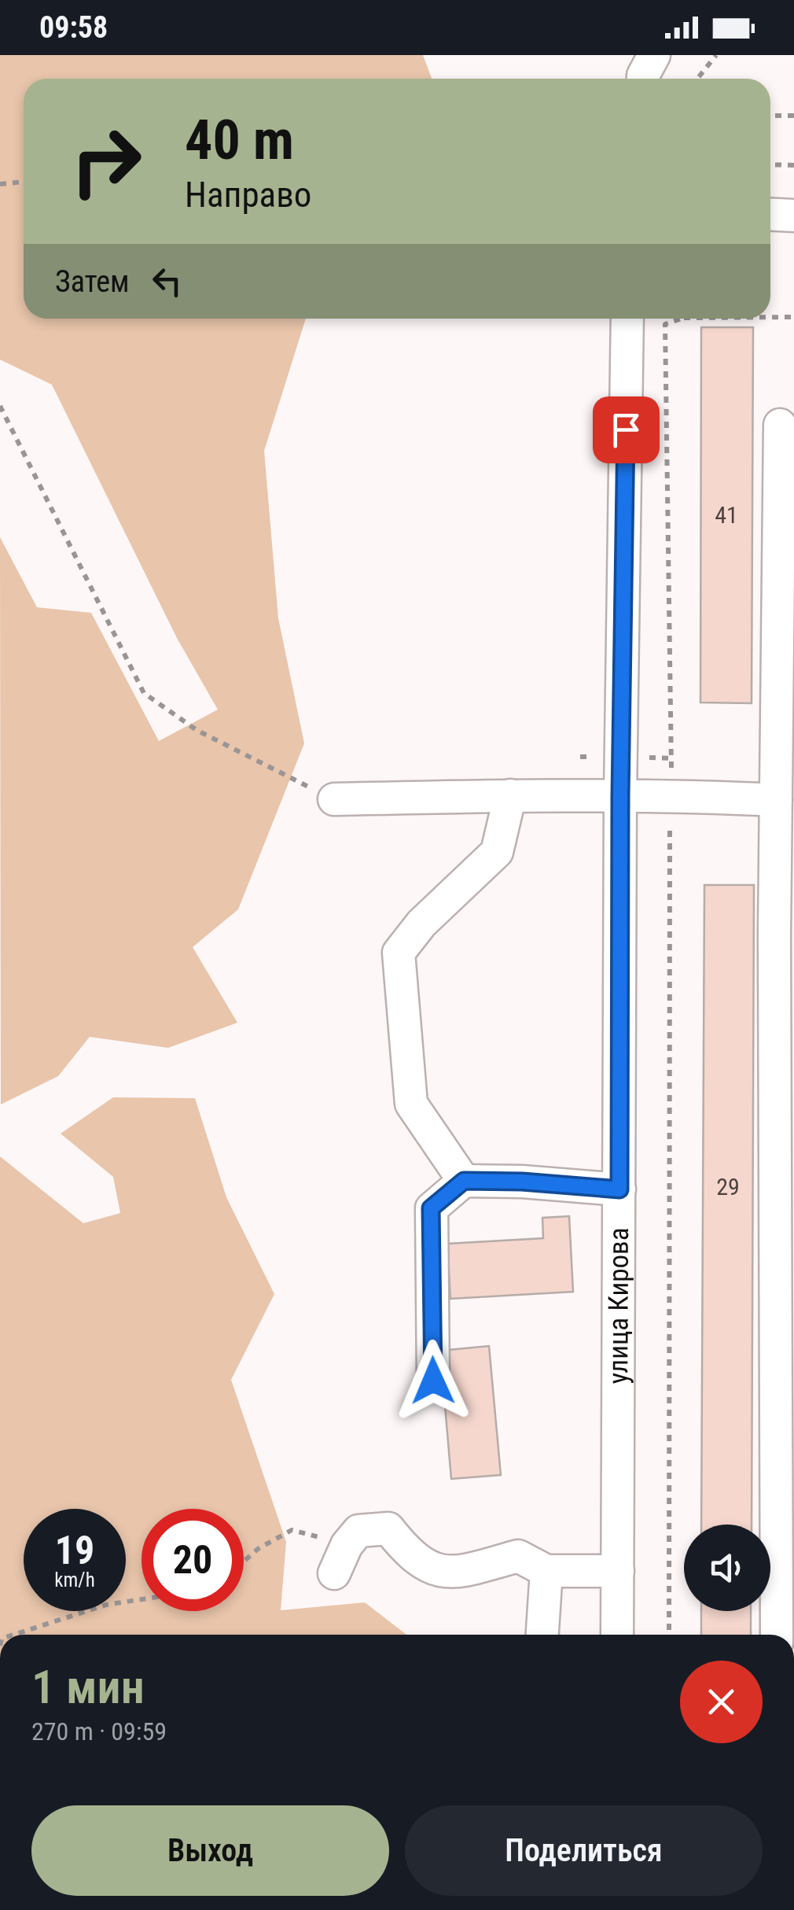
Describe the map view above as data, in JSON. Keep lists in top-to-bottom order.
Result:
{
  "streets": {
    "street": ["улица Кирова"]
  },
  "house_numbers": ["41", "29"],
  "page": {
    "status": "09:58",
    "turn": ["40 m", "Направо"],
    "then": "Затем",
    "speed": "19 km/h",
    "limit": "20",
    "heading": ["1 мин", "270 m · 09:59"],
    "buttons": ["Выход", "Поделиться"]
  }
}
